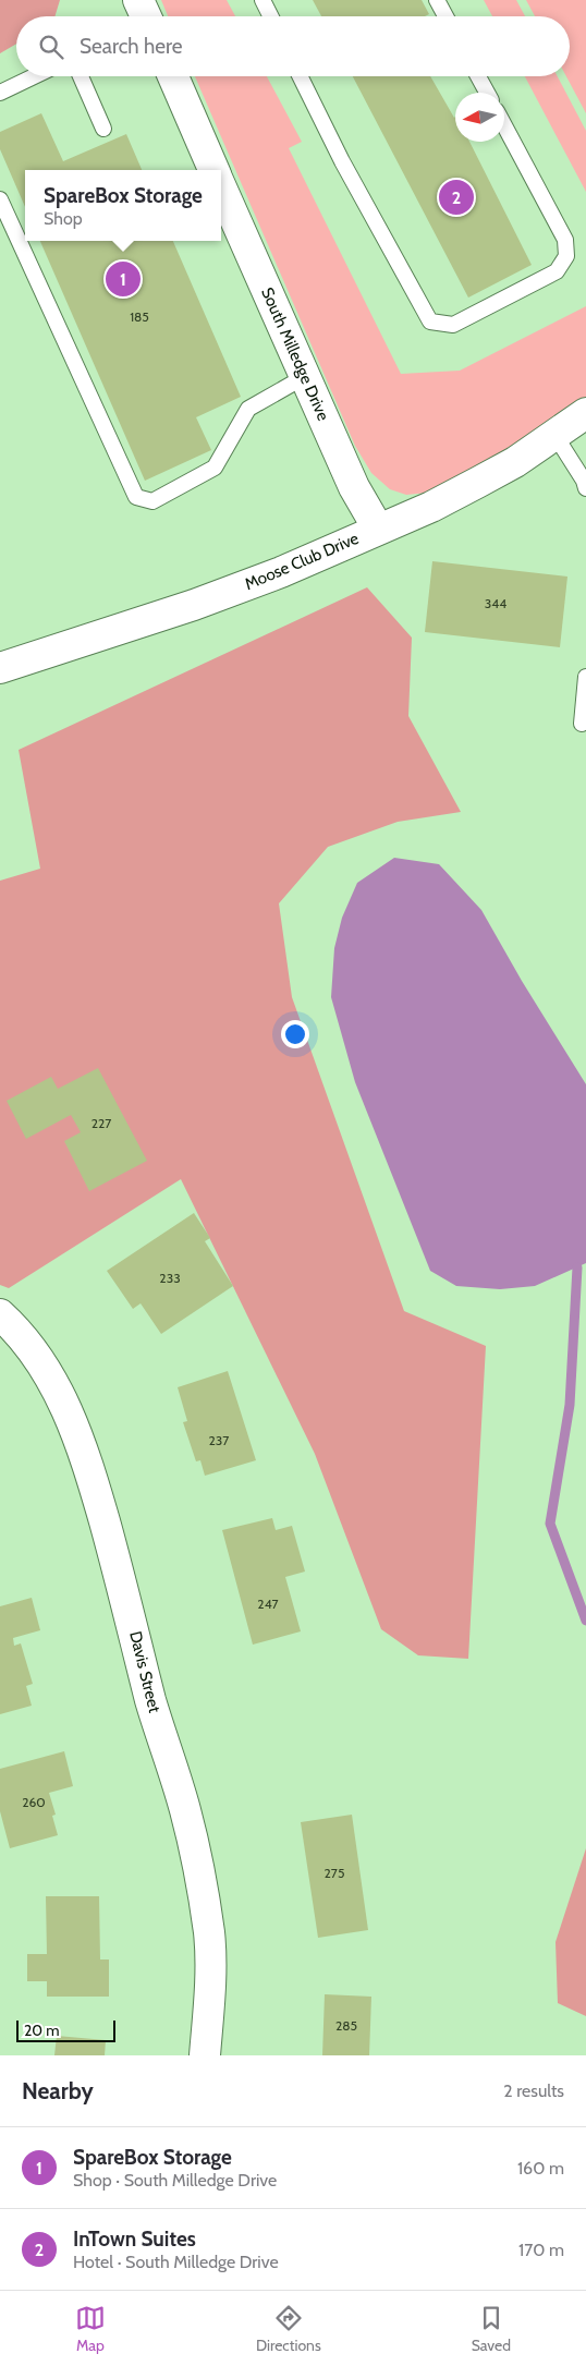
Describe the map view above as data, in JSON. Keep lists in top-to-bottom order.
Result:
{
  "streets": {
    "street": ["South Milledge Drive", "Moose Club Drive", "Davis Street"]
  },
  "crossings": [
    ["South Milledge Drive", "Moose Club Drive"]
  ],
  "house_numbers": [
    "185",
    "344",
    "227",
    "233",
    "237",
    "247",
    "260",
    "275",
    "285"
  ],
  "scale_bar": "20 m",
  "north": "left",
  "page": {
    "search": "Search here",
    "popup": ["SpareBox Storage", "Shop"],
    "pins": ["2", "1"],
    "scale": "20 m",
    "heading": ["Nearby", "2 results"],
    "list": [
      {
        "mark": "1",
        "name": "SpareBox Storage",
        "note": "Shop · South Milledge Drive",
        "value": "160 m"
      },
      {
        "mark": "2",
        "name": "InTown Suites",
        "note": "Hotel · South Milledge Drive",
        "value": "170 m"
      }
    ],
    "nav": ["Map", "Directions", "Saved"]
  }
}
